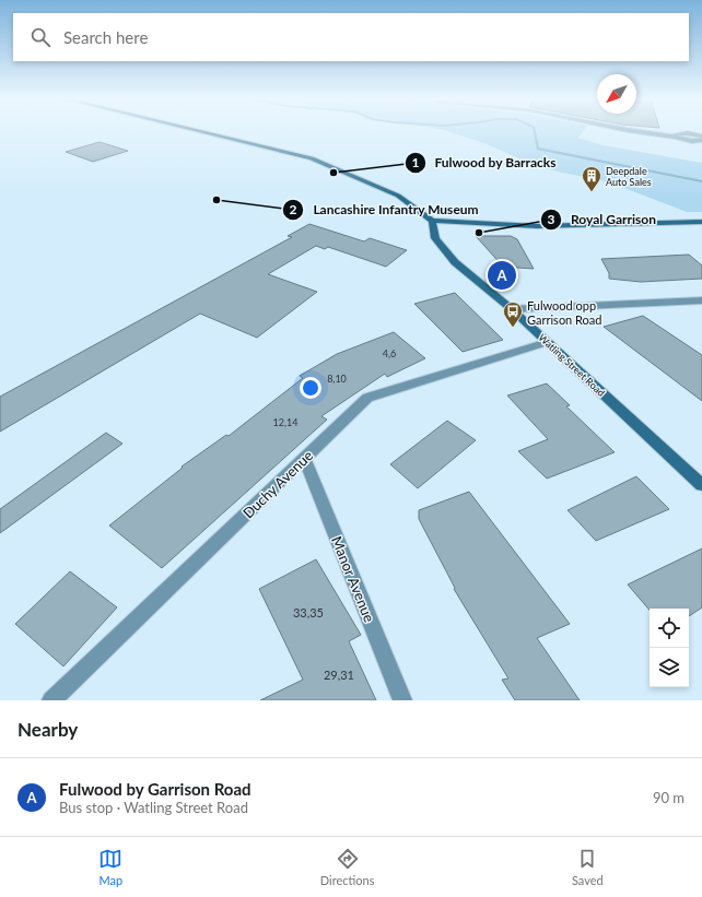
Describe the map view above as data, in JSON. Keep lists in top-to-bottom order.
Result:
{
  "streets": {
    "main road": ["Watling Street Road"],
    "street": ["Duchy Avenue", "Manor Avenue"]
  },
  "crossings": [
    ["Watling Street Road", "Duchy Avenue"],
    ["Duchy Avenue", "Manor Avenue"]
  ],
  "places": {
    "other": ["Fulwood by Barracks", "Lancashire Infantry Museum", "Royal Garrison"],
    "building": ["Deepdale Auto Sales"],
    "bus stop": ["Fulwood opp Garrison Road"]
  },
  "house_numbers": [
    "4,6",
    "8,10",
    "12,14",
    "33,35",
    "29,31"
  ],
  "north": "bottom left",
  "page": {
    "search": "Search here",
    "pins": "A",
    "heading": "Nearby",
    "list": [
      {
        "mark": "A",
        "name": "Fulwood by Garrison Road",
        "note": "Bus stop · Watling Street Road",
        "value": "90 m"
      }
    ],
    "nav": ["Map", "Directions", "Saved"]
  }
}
